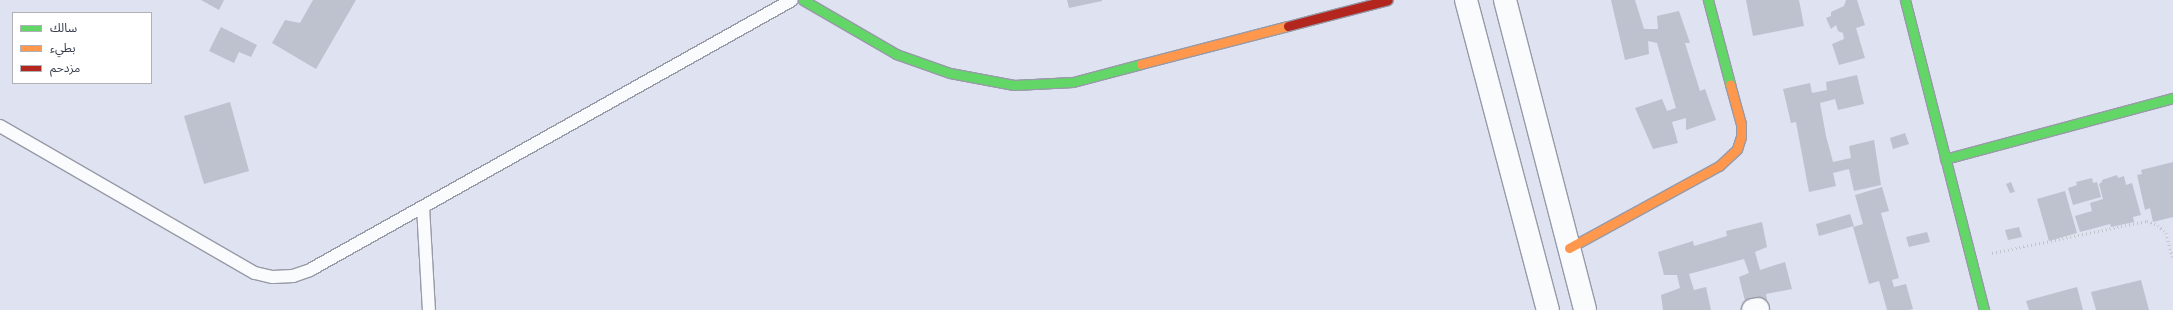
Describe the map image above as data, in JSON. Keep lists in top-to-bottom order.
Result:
{
  "legend": ["سالك", "بطيء", "مزدحم"]
}
